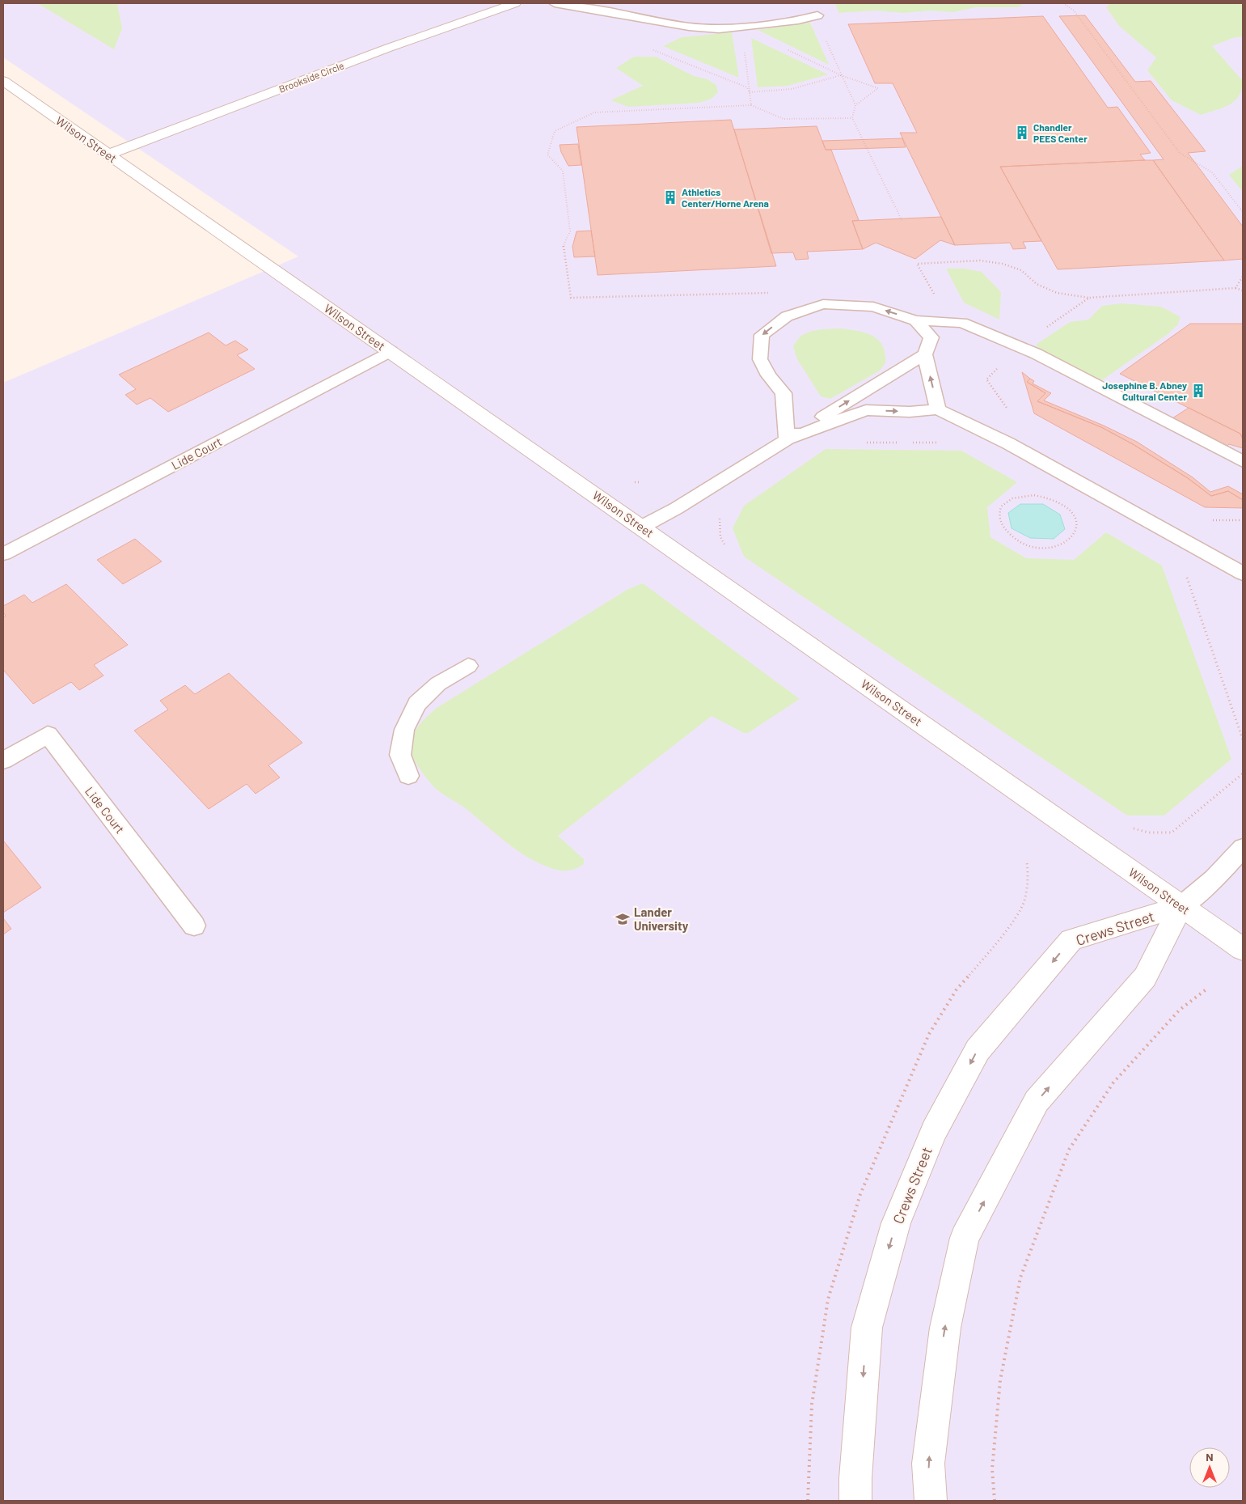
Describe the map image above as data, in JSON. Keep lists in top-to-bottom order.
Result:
{
  "streets": {
    "street": ["Brookside Circle", "Wilson Street", "Crews Street"],
    "lane": ["Lide Court"]
  },
  "crossings": [
    ["Brookside Circle", "Wilson Street"],
    ["Wilson Street", "Lide Court"],
    ["Wilson Street", "Crews Street"]
  ],
  "places": {
    "building": ["Chandler PEES Center", "Athletics Center/Horne Arena", "Josephine B. Abney Cultural Center"],
    "school or university": ["Lander University"]
  },
  "north": "top"
}
